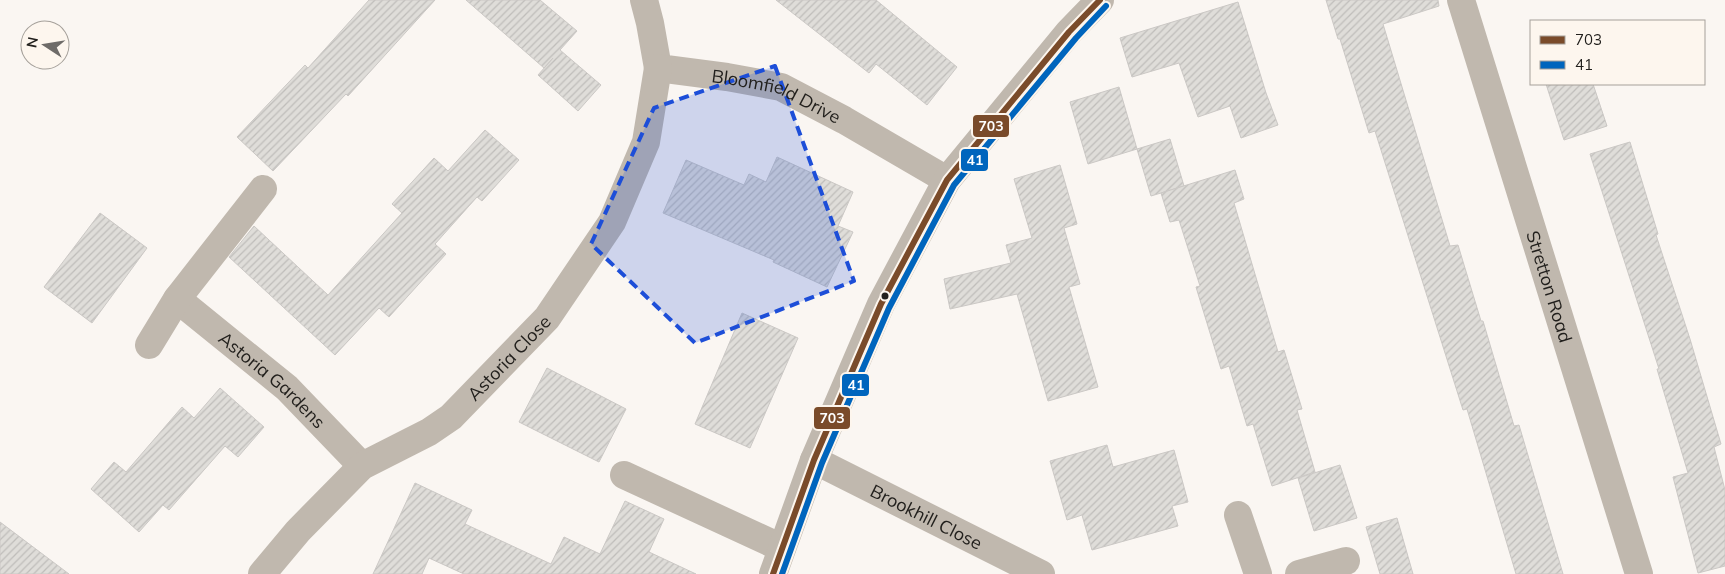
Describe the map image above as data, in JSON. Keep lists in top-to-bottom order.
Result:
{
  "streets": {
    "street": [
      "Bloomfield Drive",
      "Stretton Road",
      "Astoria Close",
      "Astoria Gardens",
      "Brookhill Close"
    ]
  },
  "crossings": [
    ["Bloomfield Drive", "Astoria Close"],
    ["Astoria Close", "Astoria Gardens"]
  ],
  "lines": ["transit line 703", "transit line 41"],
  "legend": ["703", "41"],
  "north": "left"
}
